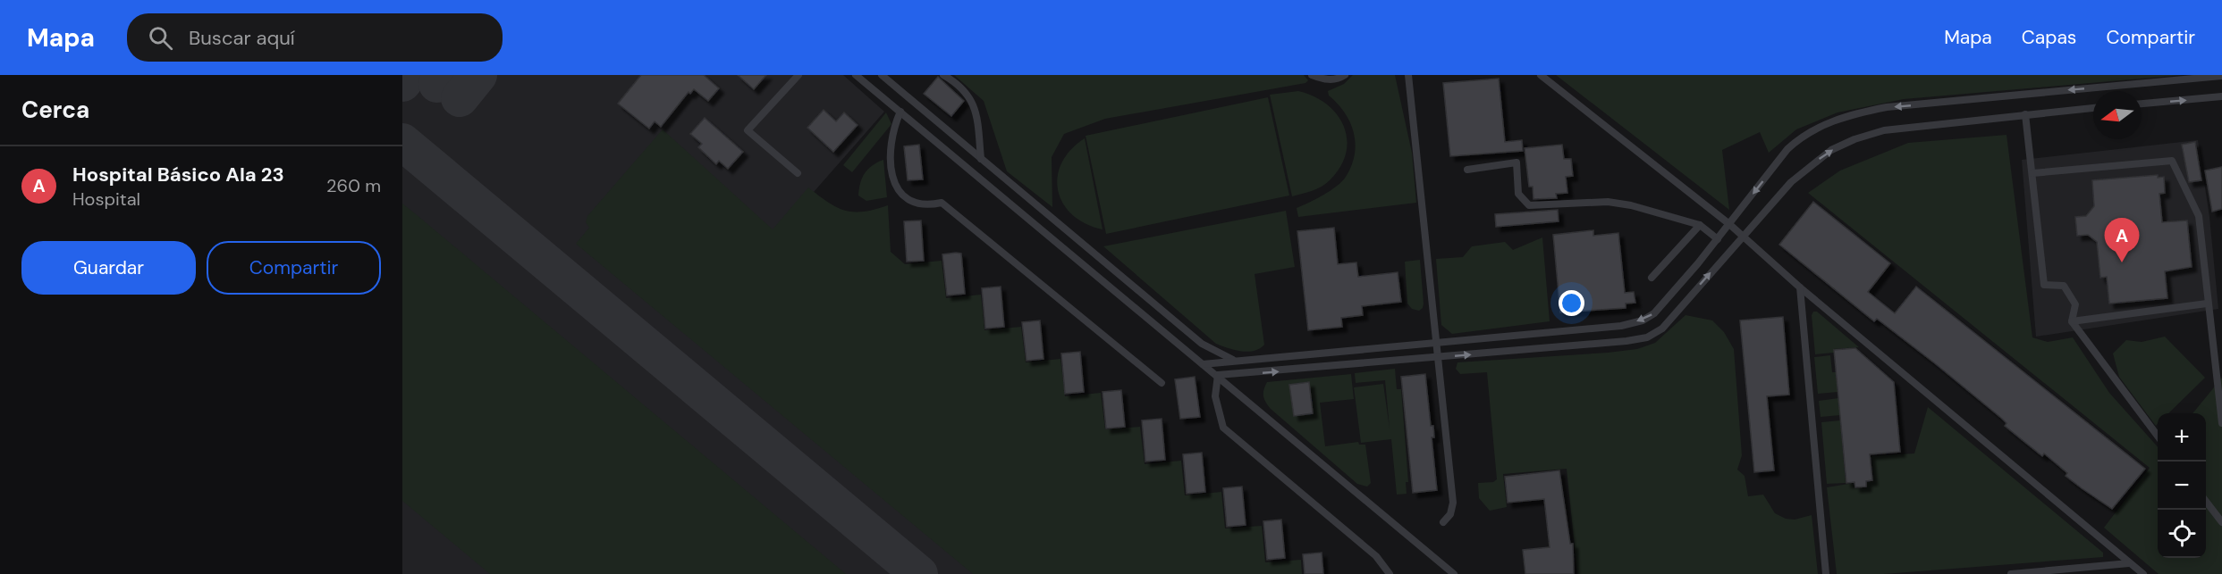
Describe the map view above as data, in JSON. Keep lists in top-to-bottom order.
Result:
{
  "north": "left",
  "page": {
    "header": "Mapa",
    "search": "Buscar aquí",
    "nav": ["Mapa", "Capas", "Compartir"],
    "heading": "Cerca",
    "list": [
      {
        "mark": "A",
        "name": "Hospital Básico Ala 23",
        "note": "Hospital",
        "value": "260 m"
      }
    ],
    "pins": "A",
    "buttons": ["Guardar", "Compartir"],
    "map_buttons": ["+", "−"]
  }
}
